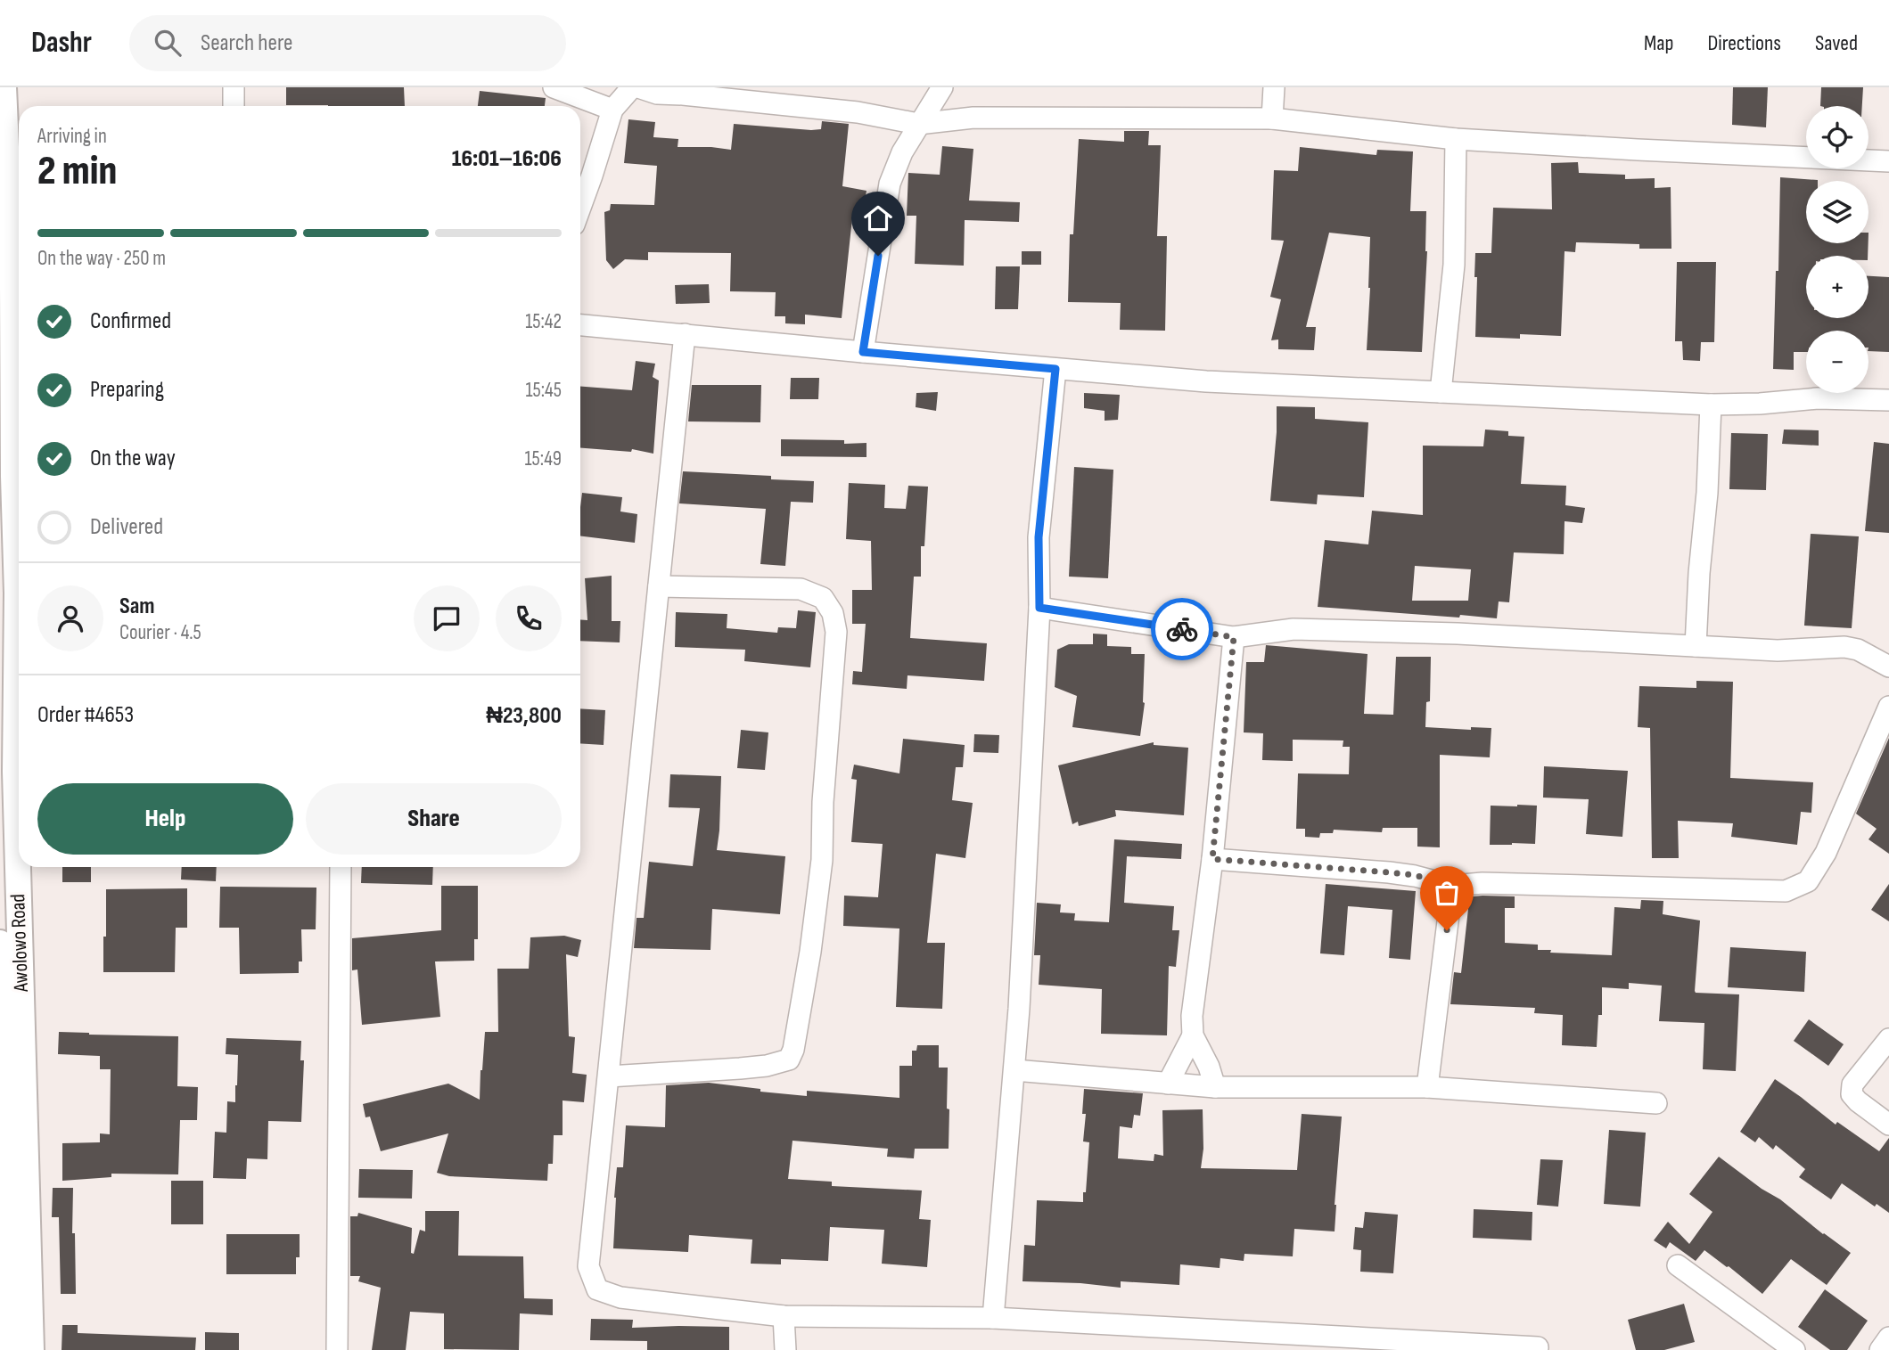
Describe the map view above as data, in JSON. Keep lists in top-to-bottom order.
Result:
{
  "streets": {
    "main road": ["Awolowo Road"]
  },
  "page": {
    "header": "Dashr",
    "search": "Search here",
    "nav": ["Map", "Directions", "Saved"],
    "map_buttons": ["+", "−"],
    "heading": ["2 min", "Arriving in", "16:01–16:06"],
    "panel": [
      "Sam",
      "Courier · 4.5",
      "Order #4653",
      "₦23,800"
    ],
    "bar": "On the way · 250 m",
    "list": [
      ["Confirmed", "15:42"],
      ["Preparing", "15:45"],
      ["On the way", "15:49"],
      "Delivered"
    ],
    "buttons": ["Help", "Share"]
  }
}
